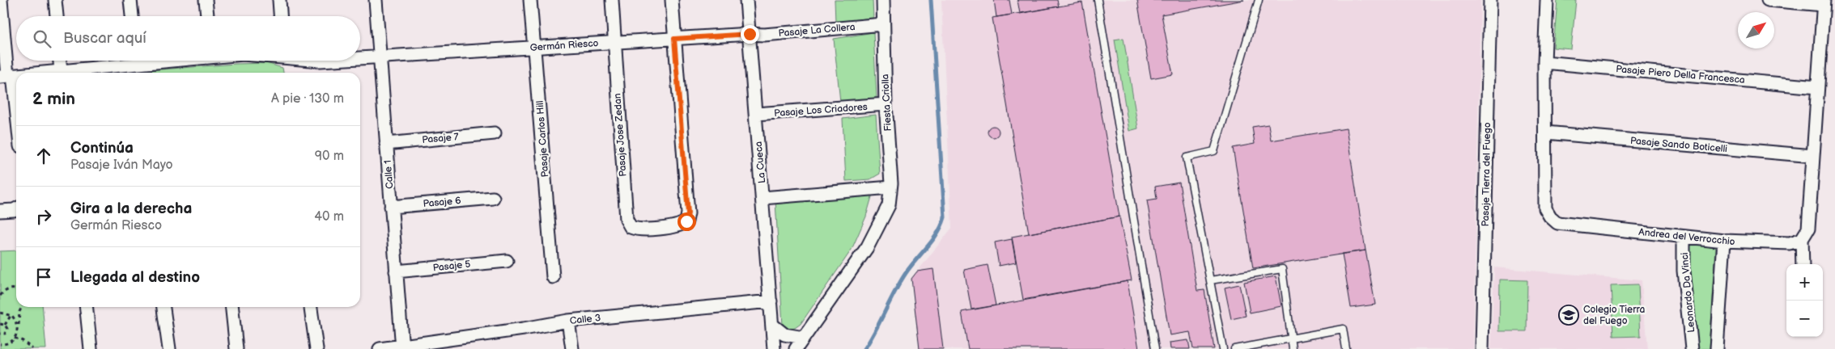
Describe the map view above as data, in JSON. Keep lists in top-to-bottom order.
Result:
{
  "streets": {
    "street": [
      "Pasaje La Collera",
      "Germán Riesco",
      "Pasaje Piero Della Francesca",
      "Fiesta Criolla",
      "Pasaje Los Criadores",
      "Pasaje Jose Zedan",
      "Pasaje 7",
      "Pasaje Carlos Hill",
      "Pasaje Sando Boticelli",
      "La Cueca",
      "Calle 1",
      "Pasaje Tierra del Fuego",
      "Pasaje 6",
      "Andrea del Verrocchio",
      "Pasaje 5",
      "Leonardo Da Vinci",
      "Calle 3"
    ]
  },
  "crossings": [
    ["Pasaje La Collera", "Germán Riesco"],
    ["Pasaje La Collera", "Fiesta Criolla"],
    ["Pasaje La Collera", "La Cueca"],
    ["Germán Riesco", "Pasaje Jose Zedan"],
    ["Germán Riesco", "Pasaje Carlos Hill"],
    ["Germán Riesco", "La Cueca"],
    ["Germán Riesco", "Calle 1"],
    ["Pasaje Piero Della Francesca", "Andrea del Verrocchio"],
    ["Fiesta Criolla", "Pasaje Los Criadores"],
    ["Pasaje Los Criadores", "La Cueca"],
    ["Pasaje 7", "Calle 1"],
    ["Pasaje Sando Boticelli", "Andrea del Verrocchio"],
    ["La Cueca", "Calle 3"],
    ["Calle 1", "Pasaje 6"],
    ["Calle 1", "Pasaje 5"],
    ["Calle 1", "Calle 3"],
    ["Andrea del Verrocchio", "Leonardo Da Vinci"]
  ],
  "places": {
    "school or university": ["Colegio Tierra del Fuego"]
  },
  "north": "top right",
  "page": {
    "search": "Buscar aquí",
    "heading": ["2 min", "A pie · 130 m"],
    "list": [
      ["Continúa", "Pasaje Iván Mayo", "90 m"],
      ["Gira a la derecha", "Germán Riesco", "40 m"],
      "Llegada al destino"
    ],
    "map_buttons": ["+", "−"]
  }
}
